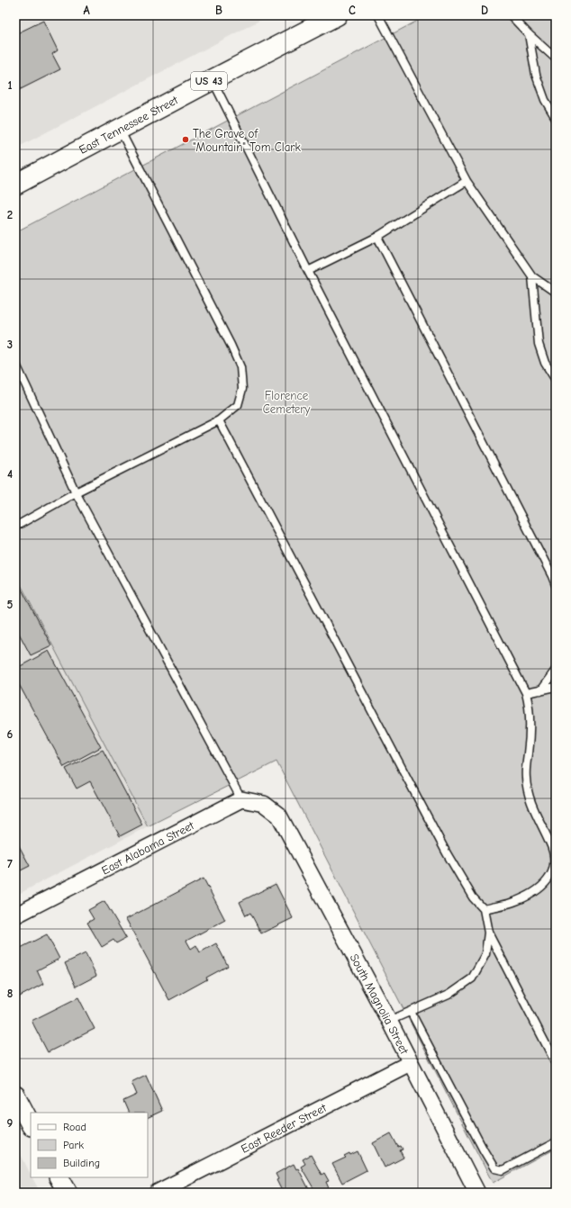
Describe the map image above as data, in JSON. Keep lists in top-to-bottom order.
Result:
{
  "streets": {
    "highway": ["US 43", "East Tennessee Street"],
    "street": ["East Alabama Street", "South Magnolia Street", "East Reeder Street"]
  },
  "crossings": [
    ["East Alabama Street", "South Magnolia Street"],
    ["South Magnolia Street", "East Reeder Street"]
  ],
  "parks": ["Florence Cemetery"],
  "places": ["The Grave of \"Mountain\" Tom Clark"],
  "legend": ["Road", "Park", "Building"],
  "grid": {
    "columns": [
      "A",
      "B",
      "C",
      "D"
    ],
    "rows": [
      "1",
      "2",
      "3",
      "4",
      "5",
      "6",
      "7",
      "8",
      "9"
    ]
  }
}
